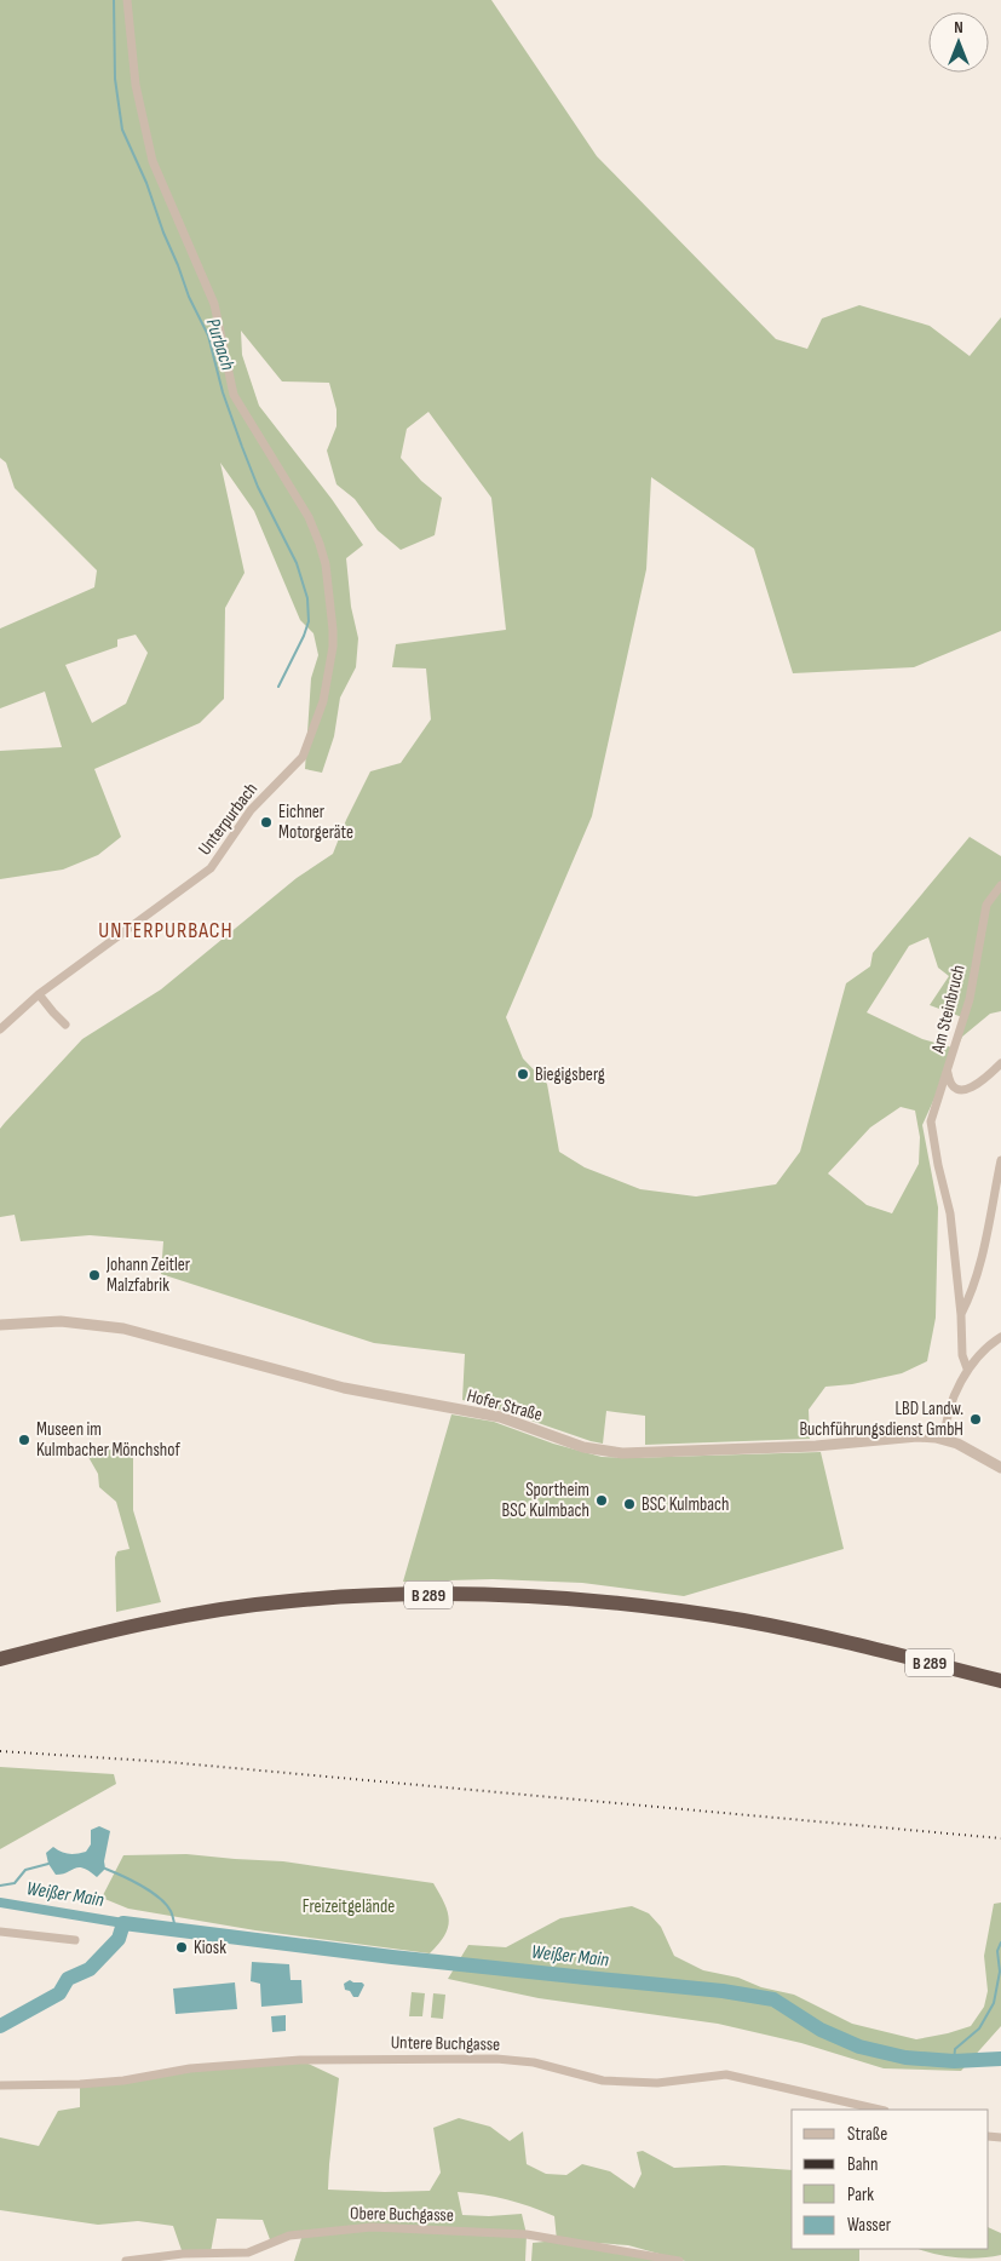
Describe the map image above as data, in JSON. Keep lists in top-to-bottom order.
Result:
{
  "streets": {
    "highway": ["B 289"],
    "street": [
      "Unterpurbach",
      "Am Steinbruch",
      "Hofer Straße",
      "Untere Buchgasse",
      "Obere Buchgasse"
    ]
  },
  "districts": ["UNTERPURBACH"],
  "water": ["Purbach", "Weißer Main"],
  "parks": ["Freizeitgelände"],
  "places": [
    "Eichner Motorgeräte",
    "Biegigsberg",
    "Johann Zeitler Malzfabrik",
    "LBD Landw. Buchführungsdienst GmbH",
    "Museen im Kulmbacher Mönchshof",
    "Sportheim BSC Kulmbach",
    "BSC Kulmbach",
    "Kiosk"
  ],
  "legend": [
    "Straße",
    "Bahn",
    "Park",
    "Wasser"
  ],
  "north": "top"
}
